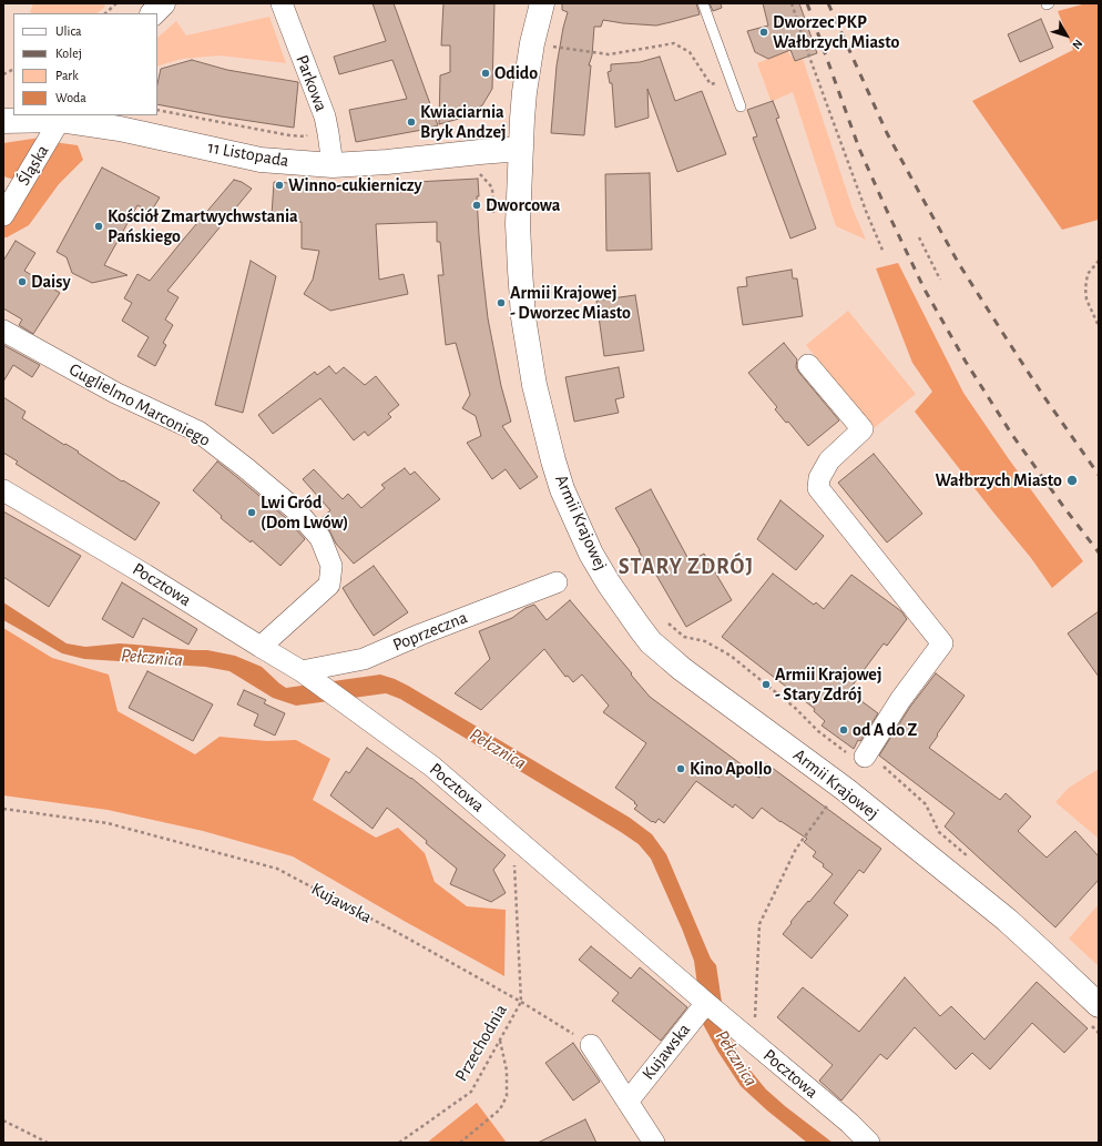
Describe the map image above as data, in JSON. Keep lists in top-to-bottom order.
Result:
{
  "streets": {
    "main road": ["11 Listopada", "Armii Krajowej"],
    "street": [
      "Parkowa",
      "Śląska",
      "Guglielmo Marconiego",
      "Pocztowa",
      "Poprzeczna",
      "Kujawska"
    ],
    "path": ["Przechodnia"]
  },
  "crossings": [
    ["Parkowa", "11 Listopada"],
    ["11 Listopada", "Śląska"],
    ["11 Listopada", "Armii Krajowej"],
    ["Guglielmo Marconiego", "Pocztowa"],
    ["Pocztowa", "Poprzeczna"],
    ["Pocztowa", "Kujawska"],
    ["Kujawska", "Przechodnia"]
  ],
  "districts": ["STARY ZDRÓJ"],
  "water": ["Pełcznica"],
  "places": [
    "Dworzec PKP Wałbrzych Miasto",
    "Odido",
    "Kwiaciarnia Bryk Andzej",
    "Winno-cukierniczy",
    "Dworcowa",
    "Kościół Zmartwychwstania Pańskiego",
    "Daisy",
    "Armii Krajowej - Dworzec Miasto",
    "Wałbrzych Miasto",
    "Lwi Gród (Dom Lwów)",
    "Armii Krajowej - Stary Zdrój",
    "od A do Z",
    "Kino Apollo"
  ],
  "legend": [
    "Ulica",
    "Kolej",
    "Park",
    "Woda"
  ],
  "north": "bottom right"
}
